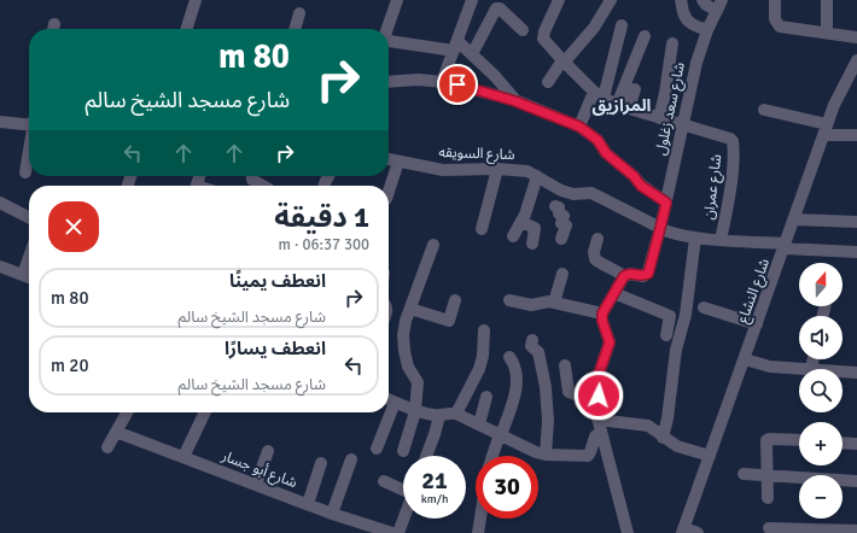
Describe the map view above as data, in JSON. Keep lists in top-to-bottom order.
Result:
{
  "streets": {
    "street": [
      "شارع سعد زغلول",
      "شارع السويقه",
      "شارع عمران",
      "شارع النشاع",
      "شارع أبو جسار"
    ]
  },
  "crossings": [
    ["شارع سعد زغلول", "شارع السويقه"],
    ["شارع سعد زغلول", "شارع عمران"],
    ["شارع السويقه", "شارع عمران"],
    ["شارع السويقه", "شارع النشاع"]
  ],
  "districts": ["المرازيق"],
  "north": "top",
  "page": {
    "turn": ["80 m", "شارع مسجد الشيخ سالم"],
    "heading": ["1 دقيقة", "300 m · 06:37"],
    "map_buttons": ["+", "−"],
    "list": [
      {
        "name": "انعطف يمينًا",
        "note": "شارع مسجد الشيخ سالم",
        "value": "80 m"
      },
      {
        "name": "انعطف يسارًا",
        "note": "شارع مسجد الشيخ سالم",
        "value": "20 m"
      }
    ],
    "speed": "21 km/h",
    "limit": "30"
  }
}
